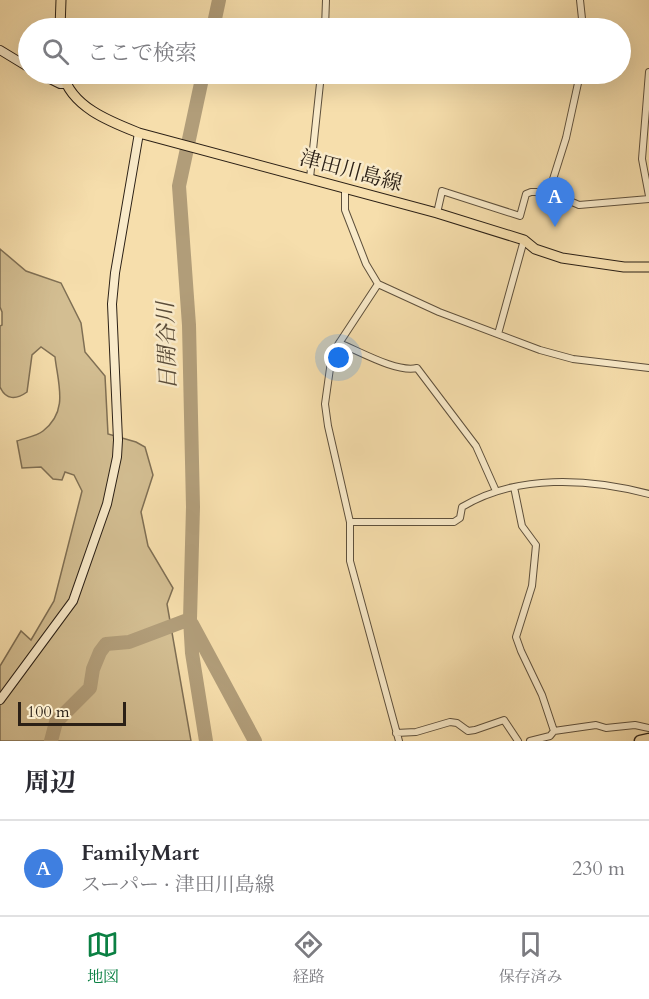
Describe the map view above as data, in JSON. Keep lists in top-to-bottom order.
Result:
{
  "streets": {
    "main road": ["津田川島線"]
  },
  "water": ["日開谷川"],
  "scale_bar": "100 m",
  "page": {
    "search": "ここで検索",
    "pins": "A",
    "scale": "100 m",
    "heading": "周辺",
    "list": [
      {
        "mark": "A",
        "name": "FamilyMart",
        "note": "スーパー · 津田川島線",
        "value": "230 m"
      }
    ],
    "nav": ["地図", "経路", "保存済み"]
  }
}
